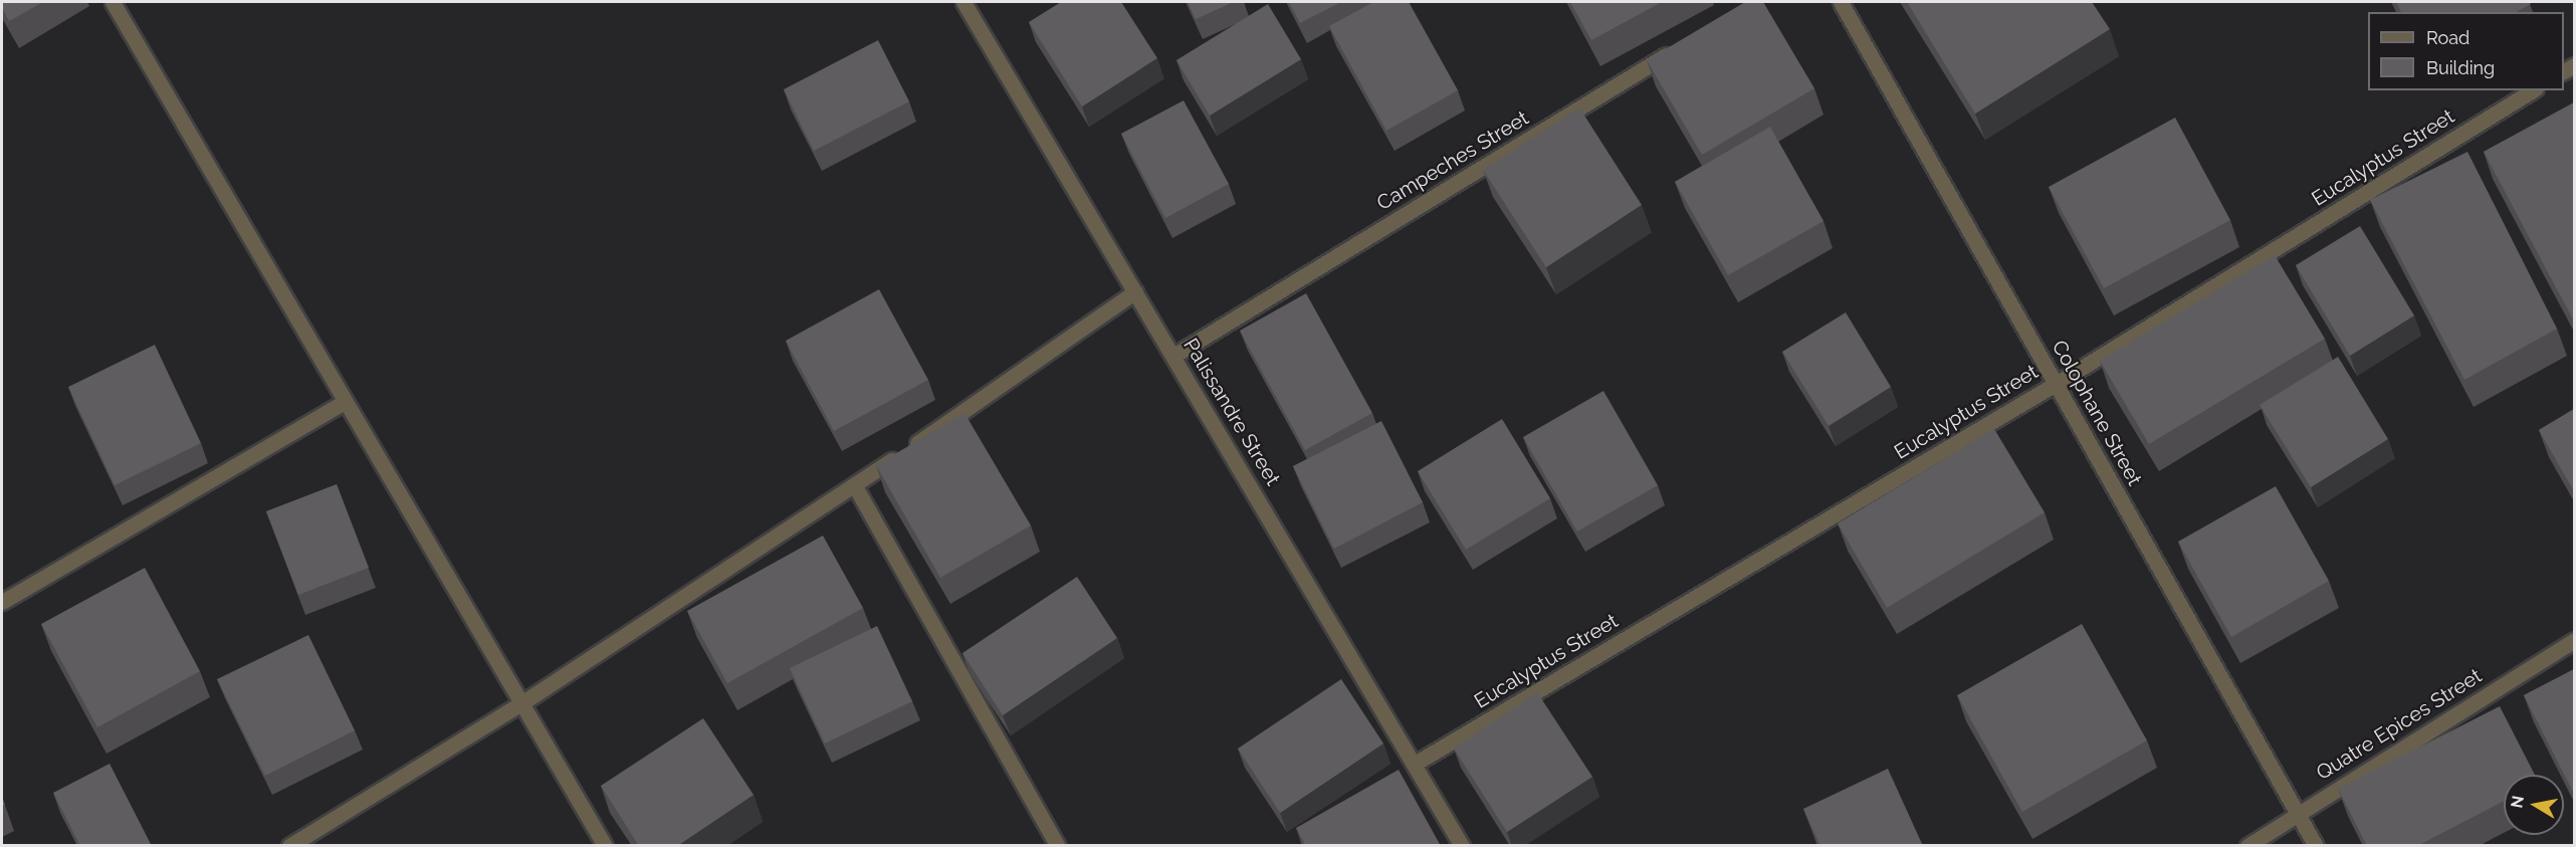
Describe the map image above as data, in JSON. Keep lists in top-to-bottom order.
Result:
{
  "streets": {
    "street": [
      "Eucalyptus Street",
      "Campeches Street",
      "Palissandre Street",
      "Colophane Street",
      "Quatre Epices Street"
    ]
  },
  "crossings": [
    ["Eucalyptus Street", "Palissandre Street"],
    ["Eucalyptus Street", "Colophane Street"],
    ["Campeches Street", "Palissandre Street"],
    ["Colophane Street", "Quatre Epices Street"]
  ],
  "legend": ["Road", "Building"],
  "north": "left"
}
